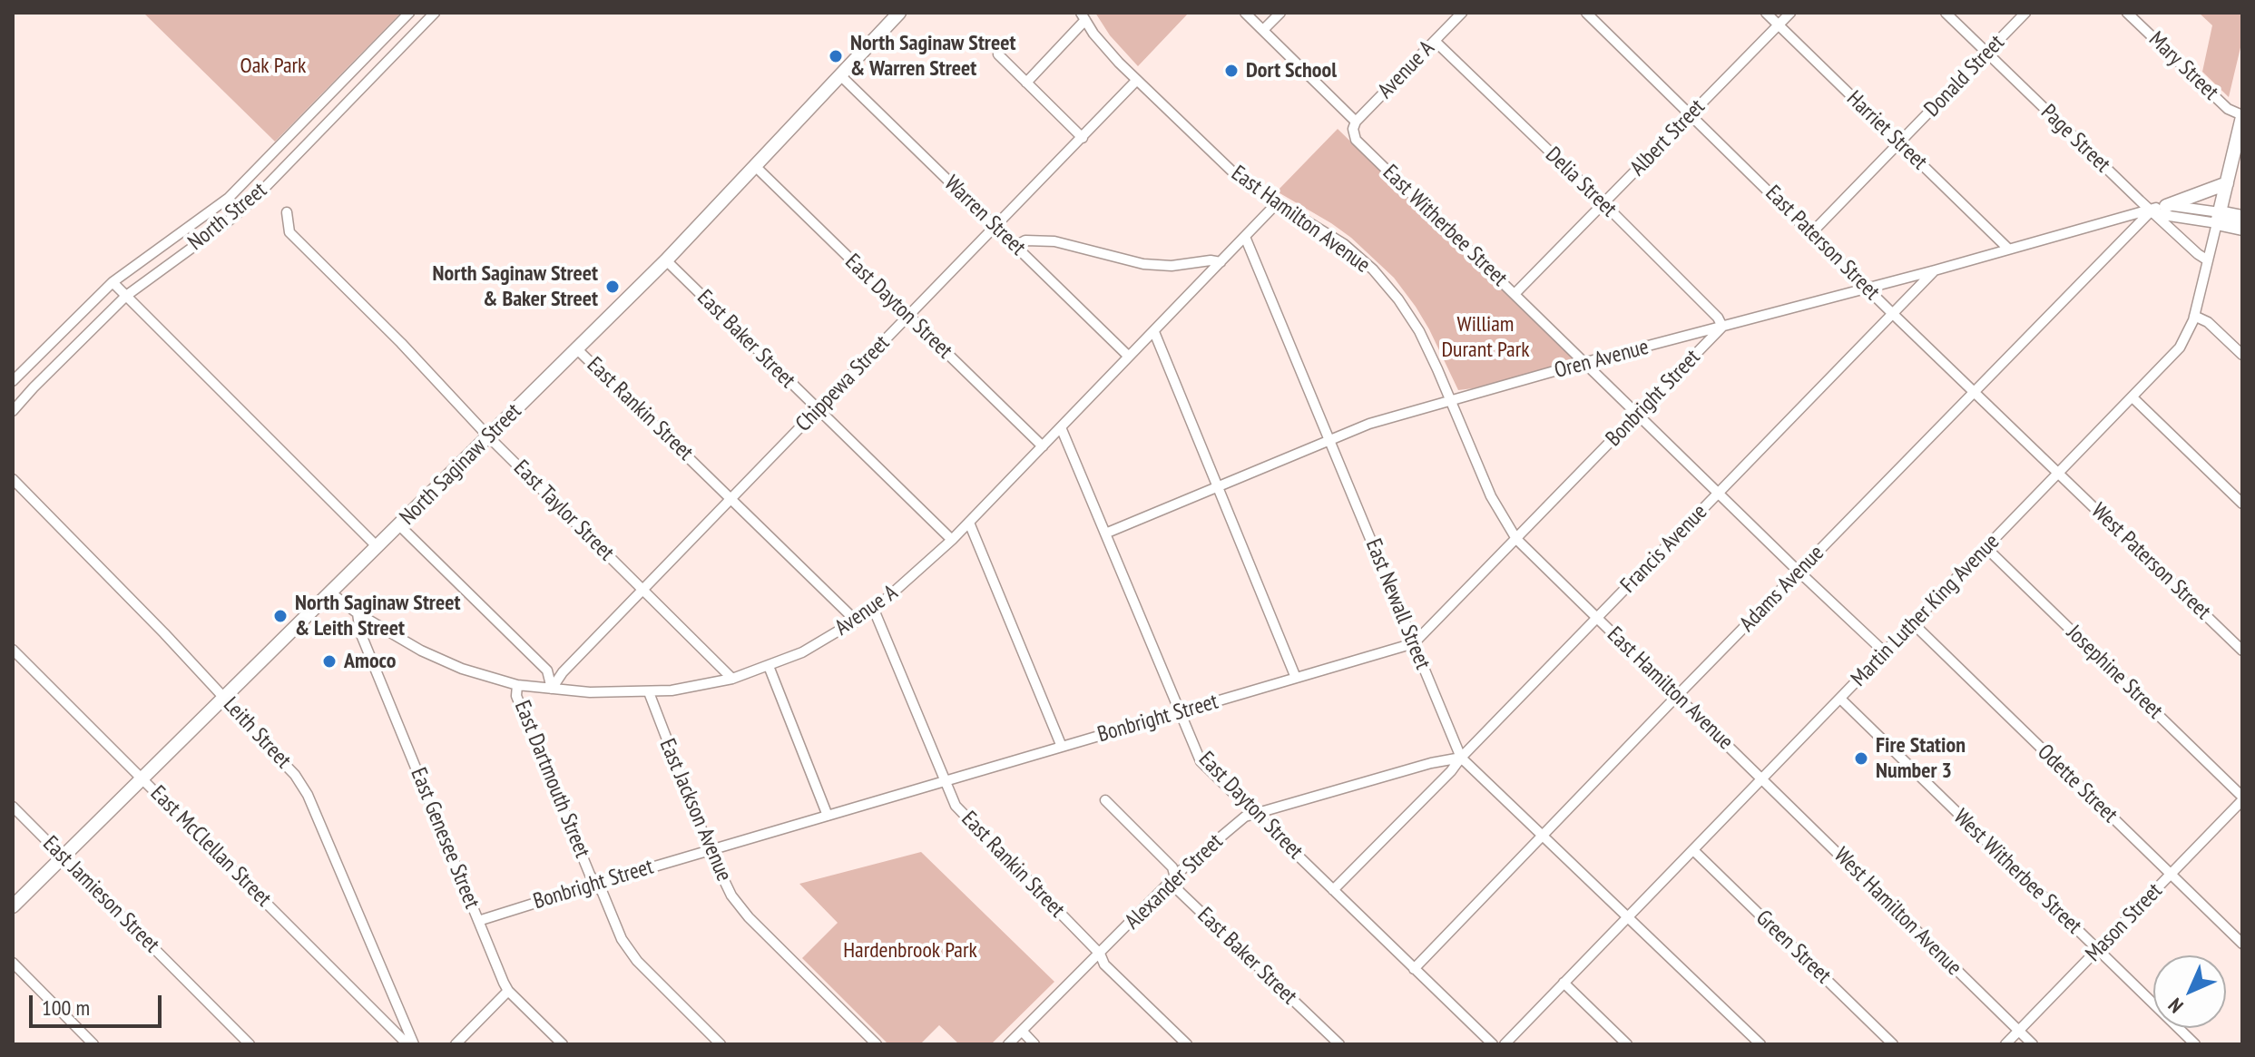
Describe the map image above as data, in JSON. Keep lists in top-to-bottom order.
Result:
{
  "streets": {
    "main road": ["North Saginaw Street", "Martin Luther King Avenue"],
    "street": [
      "Mary Street",
      "Avenue A",
      "Donald Street",
      "Harriet Street",
      "Albert Street",
      "Page Street",
      "Delia Street",
      "Warren Street",
      "North Street",
      "East Hamilton Avenue",
      "East Witherbee Street",
      "East Paterson Street",
      "East Dayton Street",
      "East Baker Street",
      "Oren Avenue",
      "Chippewa Street",
      "Bonbright Street",
      "East Rankin Street",
      "East Taylor Street",
      "Francis Avenue",
      "West Paterson Street",
      "Adams Avenue",
      "East Newall Street",
      "Josephine Street",
      "Leith Street",
      "East Dartmouth Street",
      "Odette Street",
      "East Jackson Avenue",
      "East Genesee Street",
      "East McClellan Street",
      "West Witherbee Street",
      "Alexander Street",
      "East Jamieson Street",
      "West Hamilton Avenue",
      "Mason Street",
      "Green Street"
    ]
  },
  "crossings": [
    ["Mary Street", "Martin Luther King Avenue"],
    ["Avenue A", "Delia Street"],
    ["Avenue A", "Warren Street"],
    ["Avenue A", "East Hamilton Avenue"],
    ["Avenue A", "East Witherbee Street"],
    ["Avenue A", "East Dayton Street"],
    ["Avenue A", "East Baker Street"],
    ["Avenue A", "Chippewa Street"],
    ["Avenue A", "East Rankin Street"],
    ["Avenue A", "North Saginaw Street"],
    ["Avenue A", "East Taylor Street"],
    ["Avenue A", "East Newall Street"],
    ["Avenue A", "East Dartmouth Street"],
    ["Avenue A", "East Jackson Avenue"],
    ["Avenue A", "East Genesee Street"],
    ["Donald Street", "Harriet Street"],
    ["Donald Street", "Page Street"],
    ["Donald Street", "East Paterson Street"],
    ["Harriet Street", "Albert Street"],
    ["Harriet Street", "Oren Avenue"],
    ["Albert Street", "Delia Street"],
    ["Albert Street", "East Witherbee Street"],
    ["Albert Street", "East Paterson Street"],
    ["Page Street", "Oren Avenue"],
    ["Page Street", "Adams Avenue"],
    ["Page Street", "Martin Luther King Avenue"],
    ["Delia Street", "Oren Avenue"],
    ["Delia Street", "Bonbright Street"],
    ["Warren Street", "Chippewa Street"],
    ["Warren Street", "North Saginaw Street"],
    ["East Hamilton Avenue", "Oren Avenue"],
    ["East Hamilton Avenue", "Chippewa Street"],
    ["East Hamilton Avenue", "Bonbright Street"],
    ["East Hamilton Avenue", "Francis Avenue"],
    ["East Hamilton Avenue", "Adams Avenue"],
    ["East Hamilton Avenue", "Martin Luther King Avenue"],
    ["East Hamilton Avenue", "West Hamilton Avenue"],
    ["East Witherbee Street", "Oren Avenue"],
    ["East Witherbee Street", "Bonbright Street"],
    ["East Witherbee Street", "Francis Avenue"],
    ["East Witherbee Street", "Adams Avenue"],
    ["East Witherbee Street", "Martin Luther King Avenue"],
    ["East Paterson Street", "Oren Avenue"],
    ["East Paterson Street", "Francis Avenue"],
    ["East Paterson Street", "West Paterson Street"],
    ["East Paterson Street", "Adams Avenue"],
    ["East Paterson Street", "Martin Luther King Avenue"],
    ["East Dayton Street", "Oren Avenue"],
    ["East Dayton Street", "Chippewa Street"],
    ["East Dayton Street", "Bonbright Street"],
    ["East Dayton Street", "North Saginaw Street"],
    ["East Dayton Street", "Francis Avenue"],
    ["East Dayton Street", "Adams Avenue"],
    ["East Dayton Street", "Alexander Street"],
    ["East Baker Street", "Chippewa Street"],
    ["East Baker Street", "North Saginaw Street"],
    ["East Baker Street", "Alexander Street"],
    ["Oren Avenue", "Bonbright Street"],
    ["Oren Avenue", "Francis Avenue"],
    ["Oren Avenue", "Adams Avenue"],
    ["Oren Avenue", "East Newall Street"],
    ["Oren Avenue", "Martin Luther King Avenue"],
    ["Chippewa Street", "East Rankin Street"],
    ["Chippewa Street", "East Taylor Street"],
    ["Chippewa Street", "East Dartmouth Street"],
    ["Bonbright Street", "East Rankin Street"],
    ["Bonbright Street", "East Newall Street"],
    ["Bonbright Street", "East Dartmouth Street"],
    ["Bonbright Street", "East Jackson Avenue"],
    ["Bonbright Street", "East Genesee Street"],
    ["East Rankin Street", "North Saginaw Street"],
    ["East Rankin Street", "Alexander Street"],
    ["North Saginaw Street", "East Taylor Street"],
    ["North Saginaw Street", "Leith Street"],
    ["North Saginaw Street", "East Dartmouth Street"],
    ["North Saginaw Street", "East McClellan Street"],
    ["North Saginaw Street", "East Jamieson Street"],
    ["Francis Avenue", "East Newall Street"],
    ["Francis Avenue", "Alexander Street"],
    ["West Paterson Street", "Martin Luther King Avenue"],
    ["Adams Avenue", "East Newall Street"],
    ["East Newall Street", "Martin Luther King Avenue"],
    ["East Newall Street", "Alexander Street"],
    ["Martin Luther King Avenue", "Josephine Street"],
    ["Martin Luther King Avenue", "Odette Street"],
    ["Martin Luther King Avenue", "West Witherbee Street"],
    ["Martin Luther King Avenue", "West Hamilton Avenue"],
    ["Martin Luther King Avenue", "Green Street"],
    ["Josephine Street", "Mason Street"],
    ["Odette Street", "Mason Street"],
    ["West Witherbee Street", "Mason Street"],
    ["West Hamilton Avenue", "Mason Street"]
  ],
  "parks": ["Oak Park", "William Durant Park", "Hardenbrook Park"],
  "places": [
    "North Saginaw Street & Warren Street",
    "Dort School",
    "North Saginaw Street & Baker Street",
    "North Saginaw Street & Leith Street",
    "Amoco",
    "Fire Station Number 3"
  ],
  "scale_bar": "100 m",
  "north": "bottom left"
}
